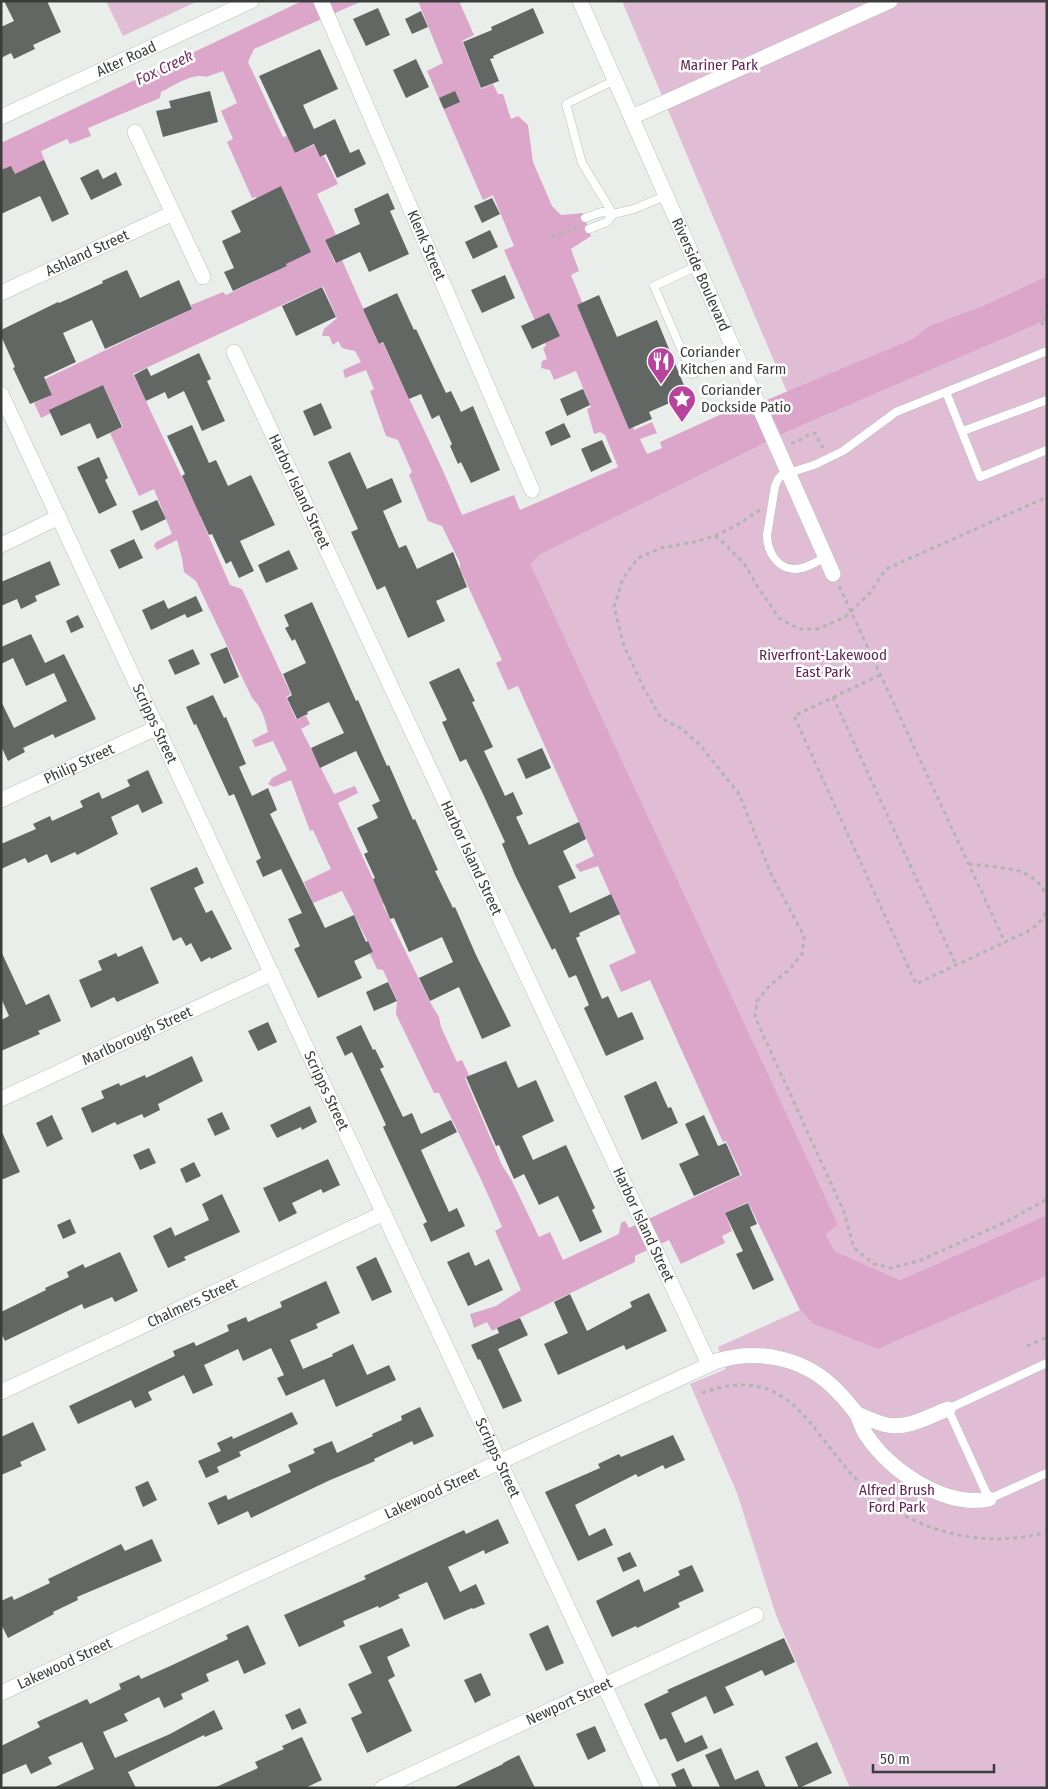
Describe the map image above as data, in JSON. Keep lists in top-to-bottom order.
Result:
{
  "streets": {
    "street": [
      "Alter Road",
      "Klenk Street",
      "Ashland Street",
      "Riverside Boulevard",
      "Harbor Island Street",
      "Scripps Street",
      "Philip Street",
      "Marlborough Street",
      "Chalmers Street",
      "Lakewood Street",
      "Newport Street"
    ]
  },
  "crossings": [
    ["Harbor Island Street", "Lakewood Street"],
    ["Scripps Street", "Philip Street"],
    ["Scripps Street", "Marlborough Street"],
    ["Scripps Street", "Chalmers Street"],
    ["Scripps Street", "Lakewood Street"],
    ["Scripps Street", "Newport Street"]
  ],
  "water": ["Fox Creek"],
  "parks": ["Mariner Park", "Riverfront-Lakewood East Park", "Alfred Brush Ford Park"],
  "places": {
    "restaurant": ["Coriander Kitchen and Farm"],
    "place": ["Coriander Dockside Patio"]
  },
  "scale_bar": "50 m"
}
